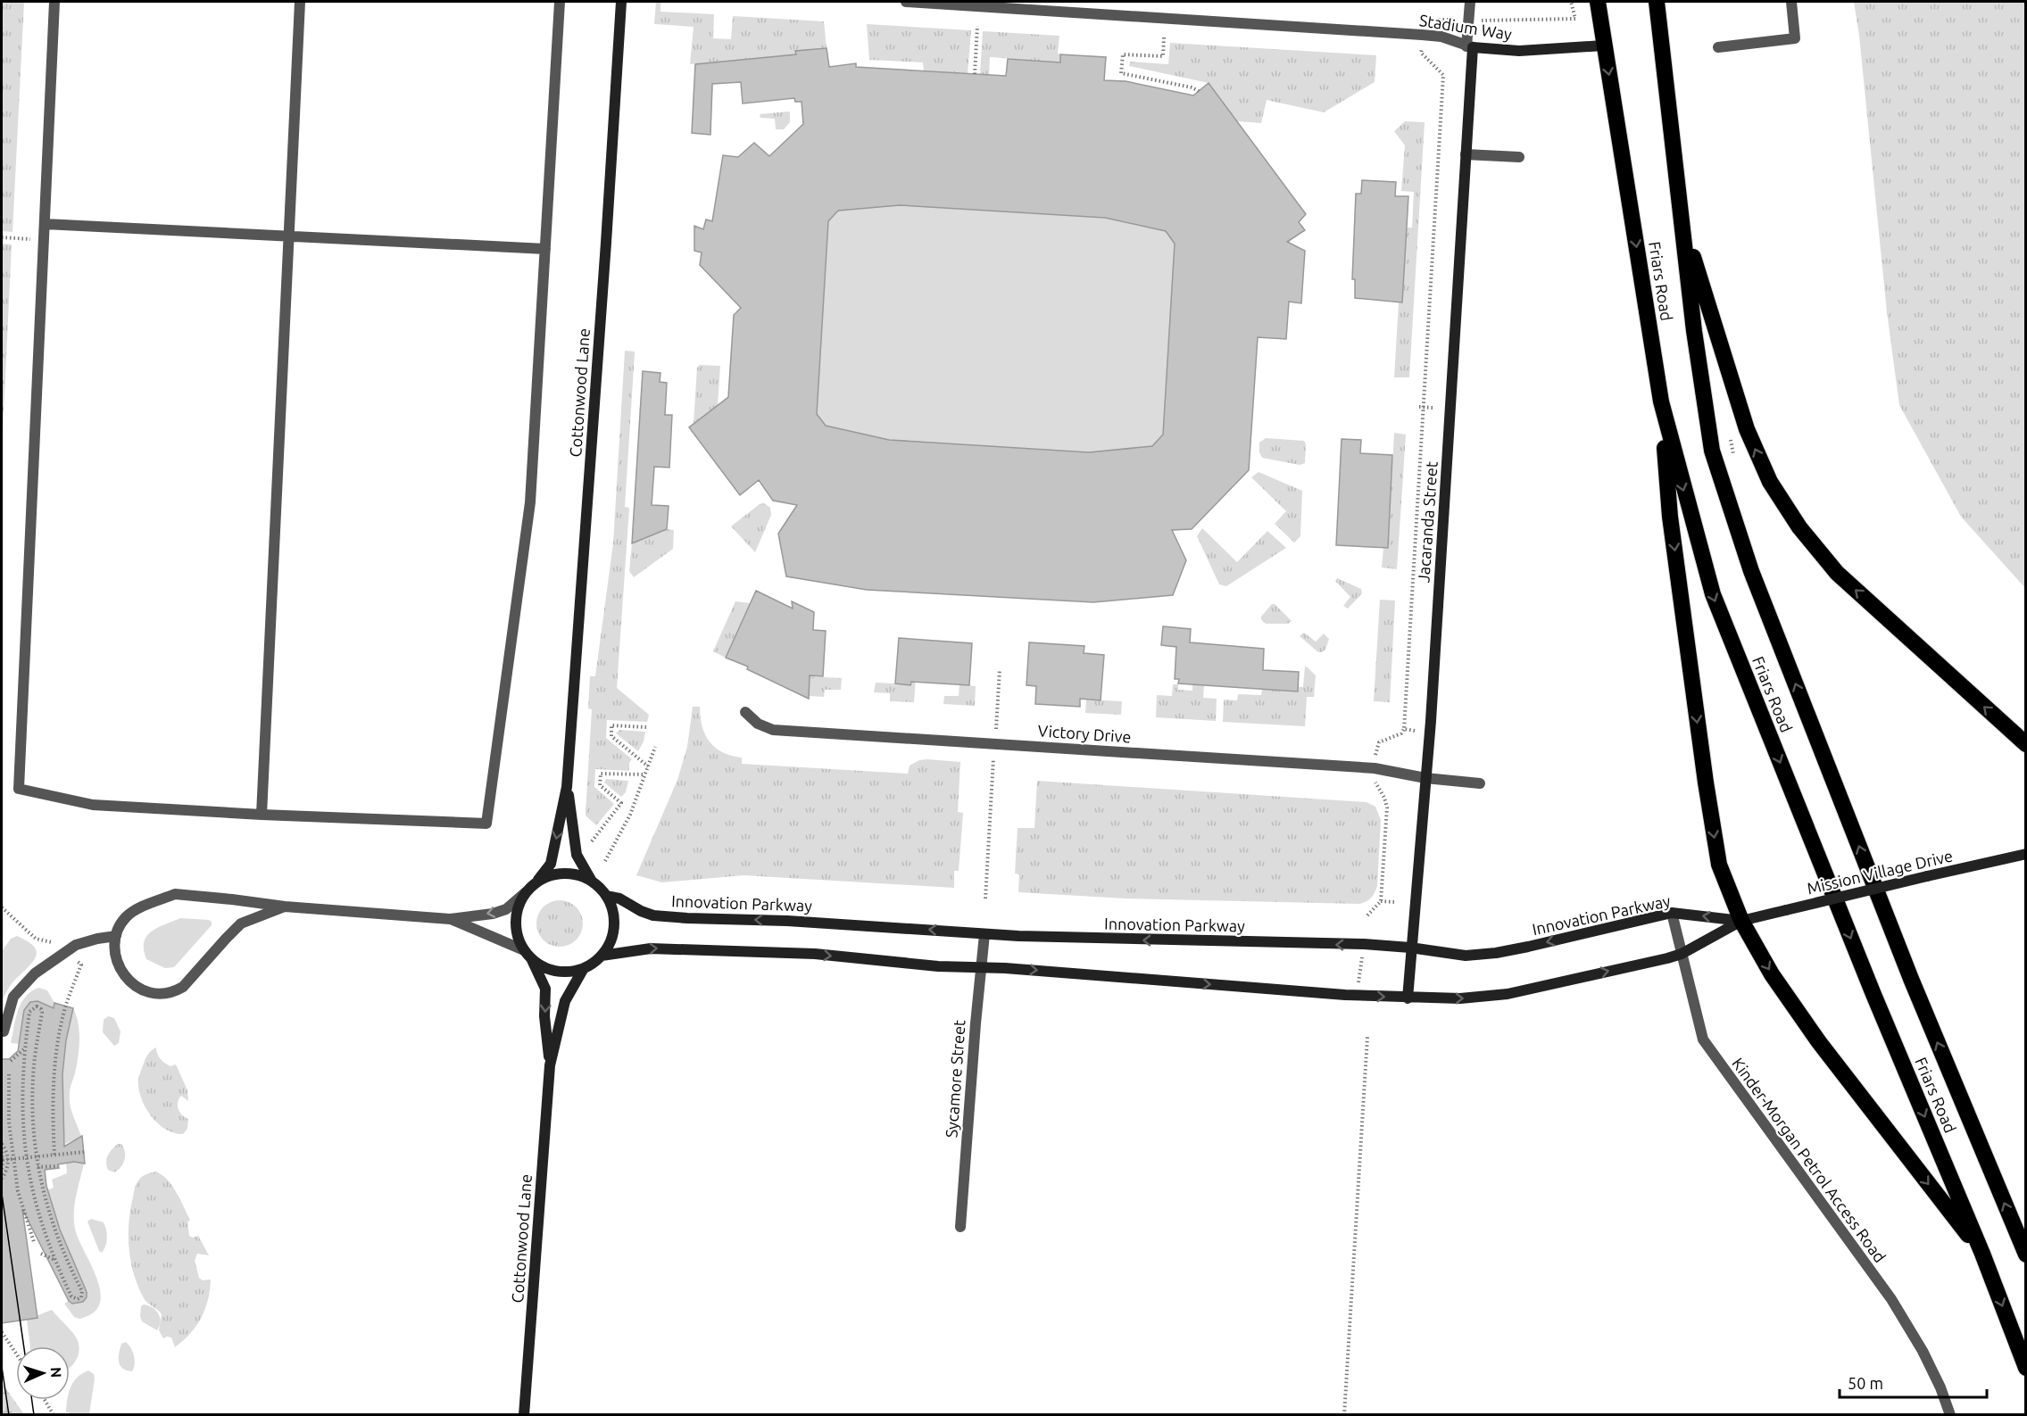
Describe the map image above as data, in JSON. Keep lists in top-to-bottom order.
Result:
{
  "streets": {
    "highway": ["Friars Road"],
    "main road": [
      "Stadium Way",
      "Cottonwood Lane",
      "Jacaranda Street",
      "Mission Village Drive",
      "Innovation Parkway"
    ],
    "street": ["Victory Drive", "Sycamore Street", "Kinder-Morgan Petrol Access Road"]
  },
  "crossings": [
    ["Stadium Way", "Friars Road"],
    ["Stadium Way", "Jacaranda Street"],
    ["Cottonwood Lane", "Innovation Parkway"],
    ["Jacaranda Street", "Victory Drive"],
    ["Jacaranda Street", "Innovation Parkway"],
    ["Mission Village Drive", "Innovation Parkway"],
    ["Innovation Parkway", "Sycamore Street"],
    ["Innovation Parkway", "Kinder-Morgan Petrol Access Road"]
  ],
  "scale_bar": "50 m",
  "north": "right"
}
